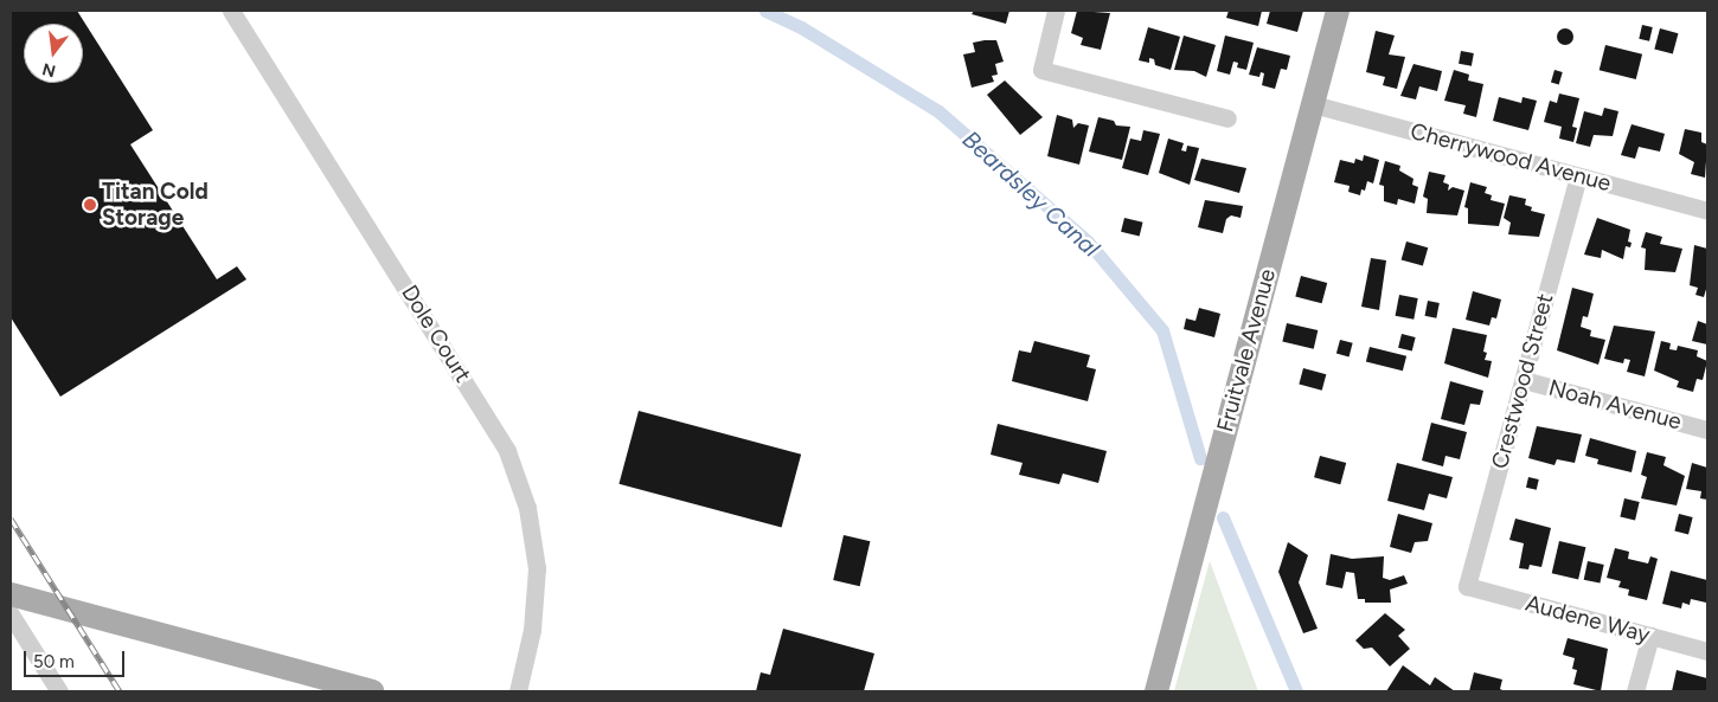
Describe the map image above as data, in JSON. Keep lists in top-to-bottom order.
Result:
{
  "streets": {
    "main road": ["Fruitvale Avenue"],
    "street": [
      "Cherrywood Avenue",
      "Dole Court",
      "Crestwood Street",
      "Noah Avenue",
      "Audene Way"
    ]
  },
  "crossings": [
    ["Cherrywood Avenue", "Fruitvale Avenue"],
    ["Cherrywood Avenue", "Crestwood Street"],
    ["Crestwood Street", "Noah Avenue"],
    ["Crestwood Street", "Audene Way"]
  ],
  "water": ["Beardsley Canal"],
  "places": ["Titan Cold Storage"],
  "scale_bar": "50 m",
  "north": "bottom"
}
